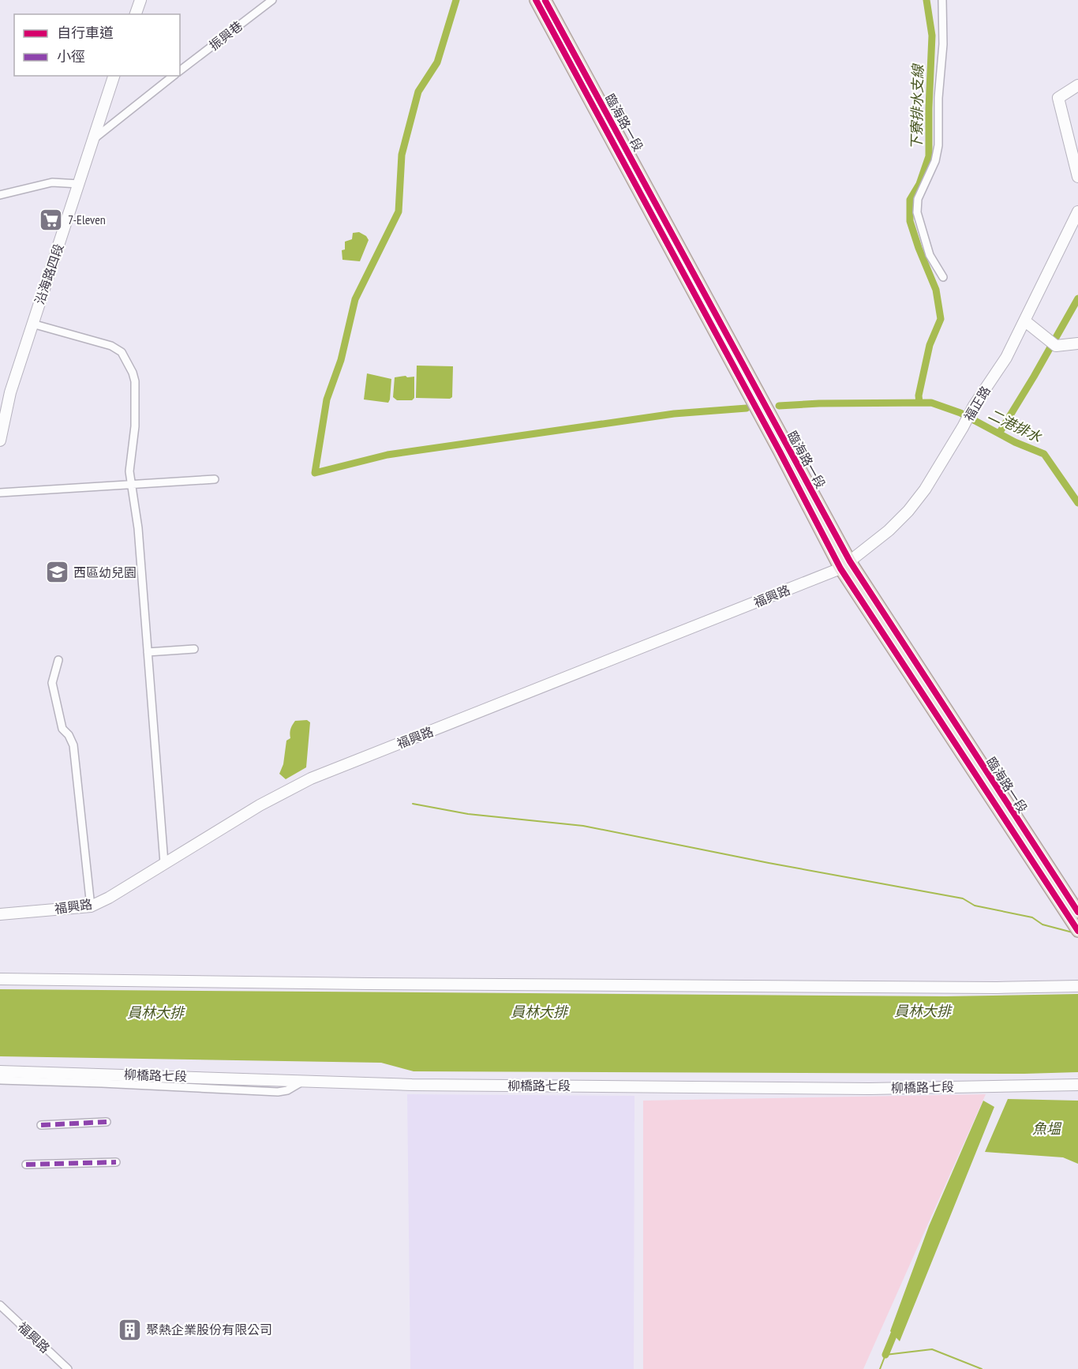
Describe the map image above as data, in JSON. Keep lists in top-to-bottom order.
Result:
{
  "streets": {
    "main road": [
      "臨海路一段",
      "沿海路四段",
      "福正路",
      "福興路",
      "柳橋路七段"
    ],
    "street": ["振興巷"]
  },
  "crossings": [
    ["臨海路一段", "福正路"],
    ["臨海路一段", "福興路"],
    ["福正路", "福興路"]
  ],
  "water": [
    "下寮排水支線",
    "二港排水",
    "員林大排",
    "魚塭"
  ],
  "places": {
    "supermarket": ["7-Eleven"],
    "school or university": ["西區幼兒園"],
    "building": ["聚熱企業股份有限公司"]
  },
  "legend": ["自行車道", "小徑"]
}
